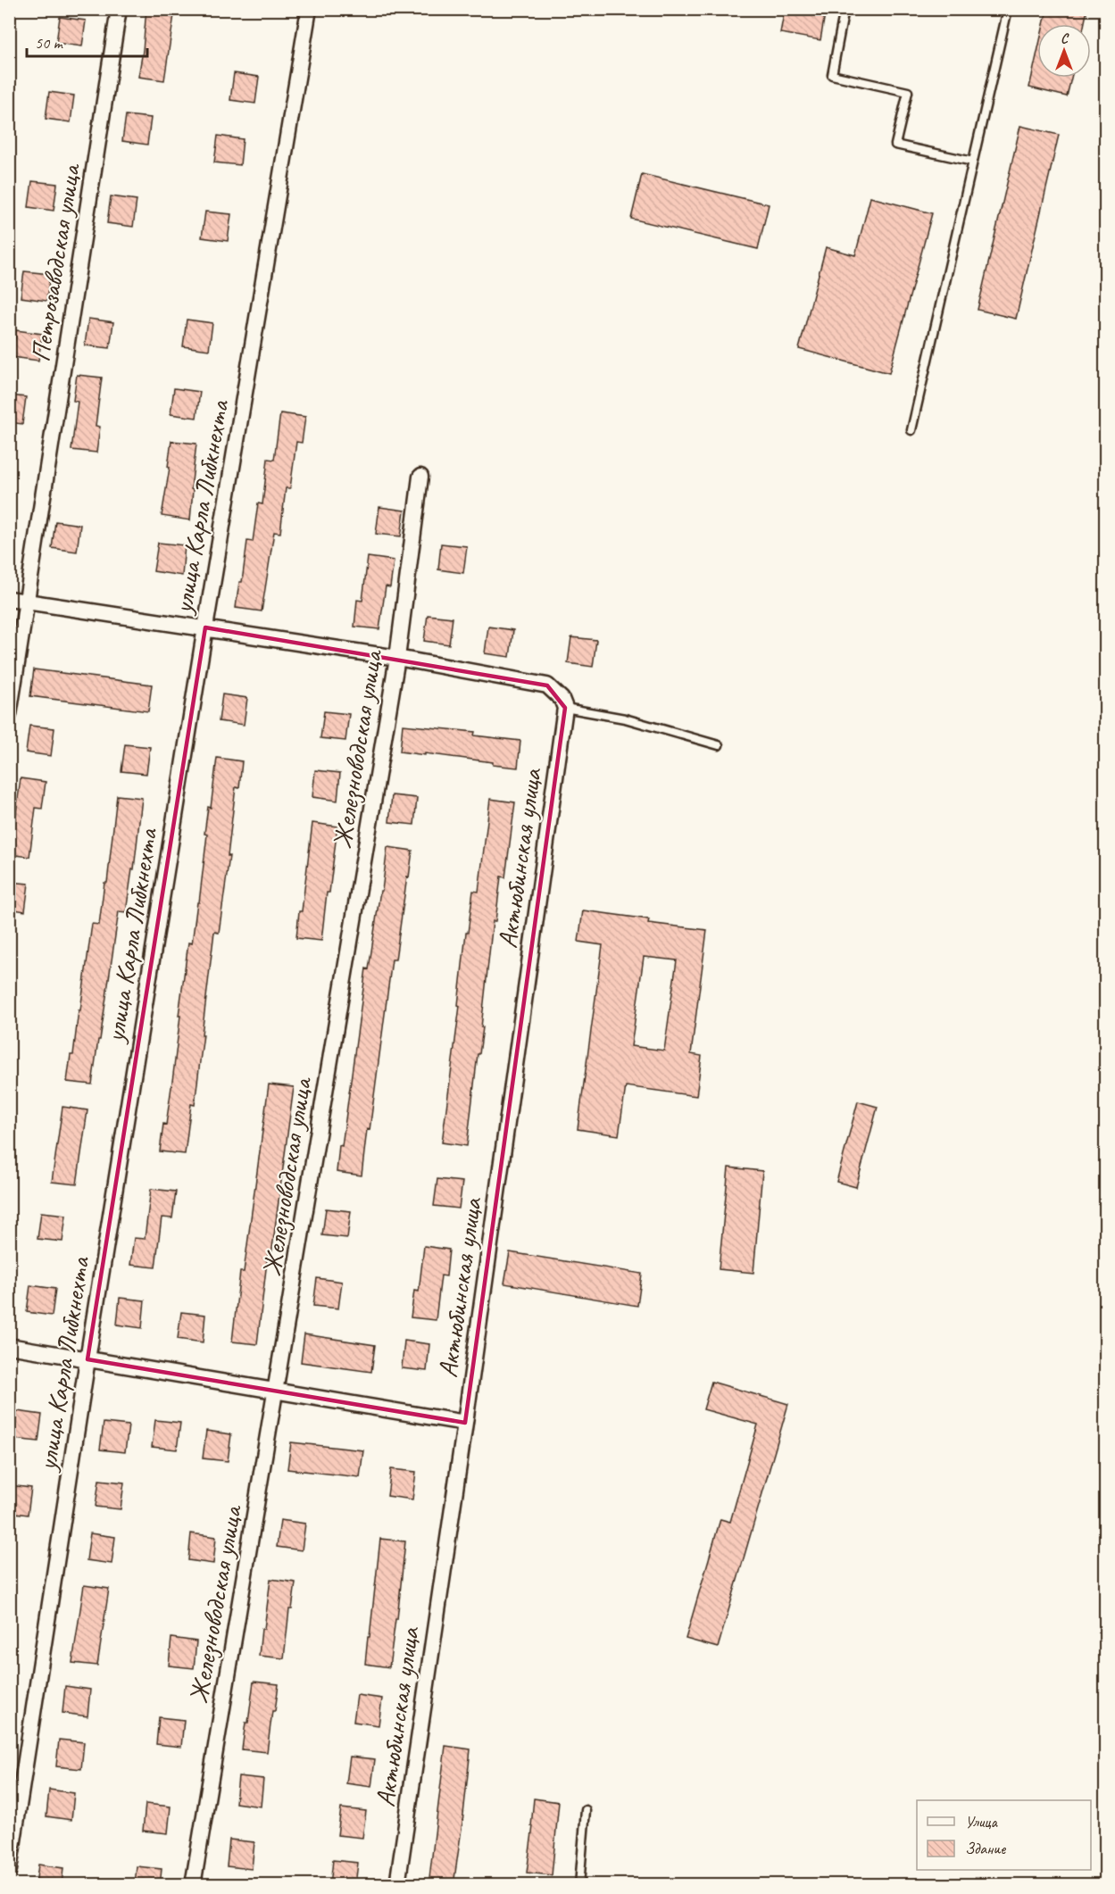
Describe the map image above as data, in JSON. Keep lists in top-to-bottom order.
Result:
{
  "streets": {
    "street": [
      "Петрозаводская улица",
      "улица Карла Либкнехта",
      "Железноводская улица",
      "Актюбинская улица"
    ]
  },
  "legend": ["Улица", "Здание"],
  "scale_bar": "50 m",
  "north": "top"
}
